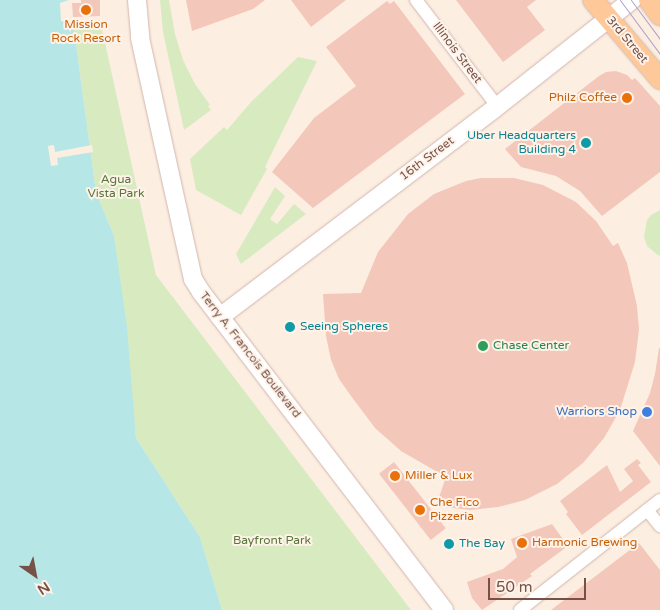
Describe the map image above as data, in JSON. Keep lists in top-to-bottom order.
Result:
{
  "streets": {
    "main road": ["3rd Street"],
    "street": ["Illinois Street", "16th Street", "Terry A. Francois Boulevard"]
  },
  "crossings": [
    ["3rd Street", "16th Street"],
    ["Illinois Street", "16th Street"],
    ["16th Street", "Terry A. Francois Boulevard"]
  ],
  "parks": ["Agua Vista Park", "Bayfront Park"],
  "places": [
    "Mission Rock Resort",
    "Philz Coffee",
    "Uber Headquarters Building 4",
    "Seeing Spheres",
    "Chase Center",
    "Warriors Shop",
    "Miller & Lux",
    "Che Fico Pizzeria",
    "Harmonic Brewing",
    "The Bay"
  ],
  "scale_bar": "50 m",
  "north": "bottom right"
}
